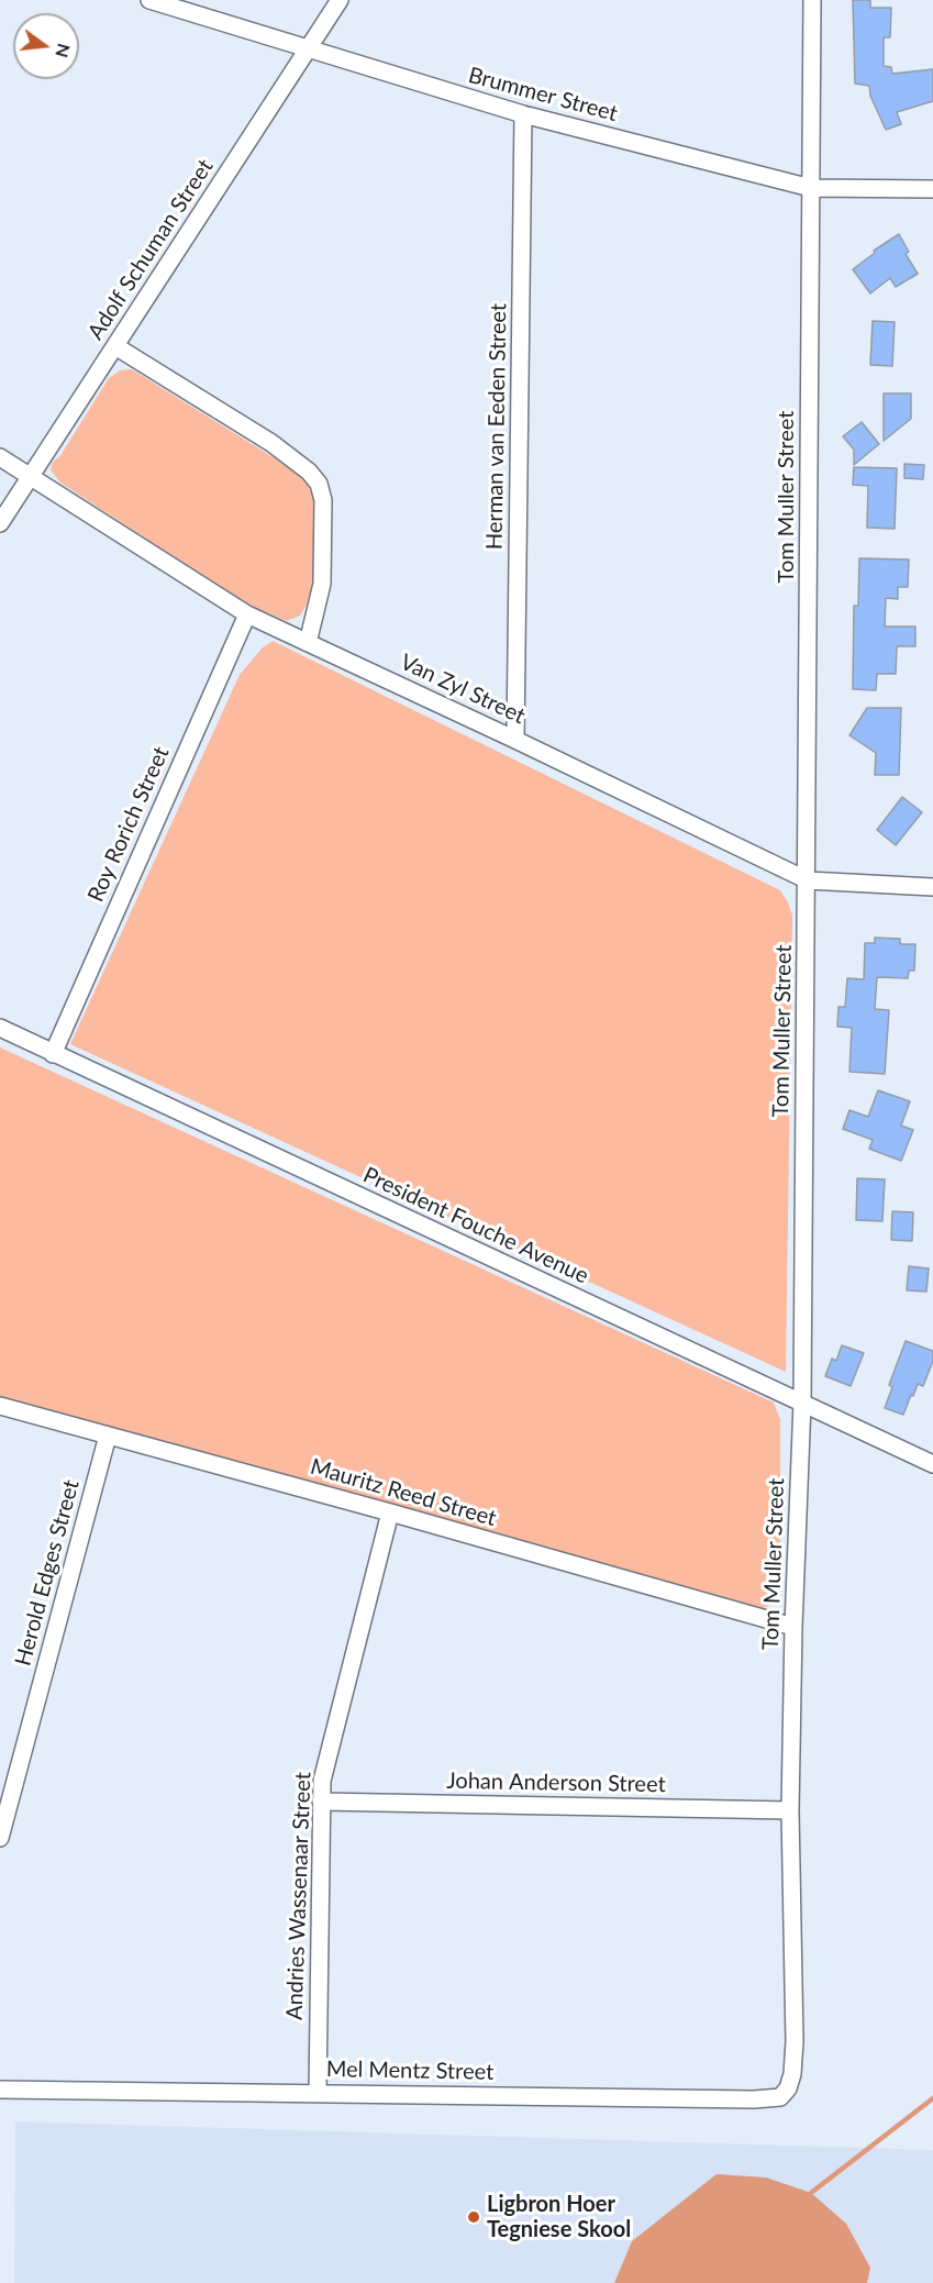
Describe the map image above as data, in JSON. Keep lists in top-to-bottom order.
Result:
{
  "streets": {
    "street": [
      "Brummer Street",
      "Adolf Schuman Street",
      "Herman van Eeden Street",
      "Tom Muller Street",
      "Van Zyl Street",
      "Roy Rorich Street",
      "President Fouche Avenue",
      "Mauritz Reed Street",
      "Herold Edges Street",
      "Johan Anderson Street",
      "Andries Wassenaar Street",
      "Mel Mentz Street"
    ]
  },
  "crossings": [
    ["Brummer Street", "Adolf Schuman Street"],
    ["Brummer Street", "Herman van Eeden Street"],
    ["Brummer Street", "Tom Muller Street"],
    ["Adolf Schuman Street", "Van Zyl Street"],
    ["Herman van Eeden Street", "Van Zyl Street"],
    ["Tom Muller Street", "Van Zyl Street"],
    ["Tom Muller Street", "President Fouche Avenue"],
    ["Tom Muller Street", "Mauritz Reed Street"],
    ["Tom Muller Street", "Johan Anderson Street"],
    ["Tom Muller Street", "Mel Mentz Street"],
    ["Van Zyl Street", "Roy Rorich Street"],
    ["Roy Rorich Street", "President Fouche Avenue"],
    ["Mauritz Reed Street", "Herold Edges Street"],
    ["Mauritz Reed Street", "Andries Wassenaar Street"],
    ["Johan Anderson Street", "Andries Wassenaar Street"],
    ["Andries Wassenaar Street", "Mel Mentz Street"]
  ],
  "places": ["Ligbron Hoer Tegniese Skool"],
  "north": "right"
}
